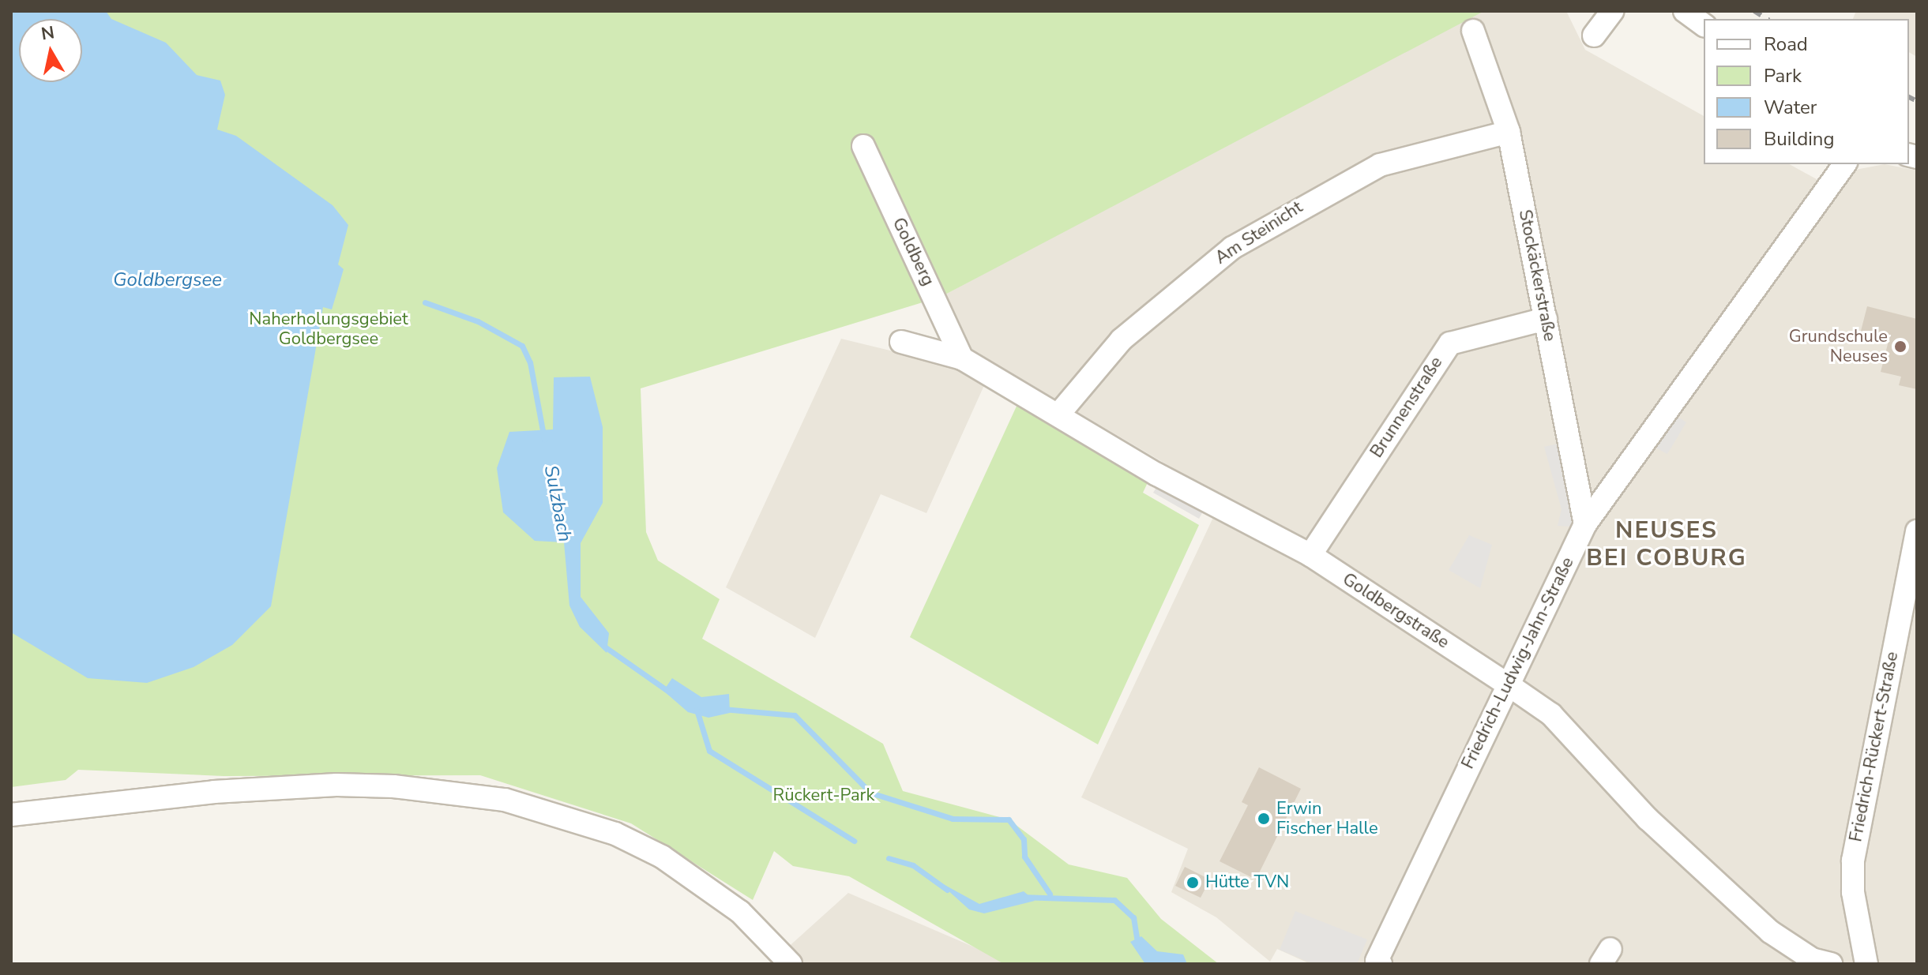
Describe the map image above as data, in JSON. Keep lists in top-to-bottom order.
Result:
{
  "streets": {
    "street": [
      "Am Steinicht",
      "Goldberg",
      "Stockäckerstraße",
      "Brunnenstraße",
      "Goldbergstraße",
      "Friedrich-Ludwig-Jahn-Straße",
      "Friedrich-Rückert-Straße"
    ]
  },
  "crossings": [
    ["Am Steinicht", "Stockäckerstraße"],
    ["Am Steinicht", "Goldbergstraße"],
    ["Goldberg", "Goldbergstraße"],
    ["Stockäckerstraße", "Brunnenstraße"],
    ["Stockäckerstraße", "Friedrich-Ludwig-Jahn-Straße"],
    ["Brunnenstraße", "Goldbergstraße"],
    ["Goldbergstraße", "Friedrich-Ludwig-Jahn-Straße"]
  ],
  "districts": ["NEUSES BEI COBURG"],
  "water": ["Goldbergsee", "Sulzbach"],
  "parks": ["Naherholungsgebiet Goldbergsee", "Rückert-Park"],
  "places": ["Grundschule Neuses", "Erwin Fischer Halle", "Hütte TVN"],
  "legend": [
    "Road",
    "Park",
    "Water",
    "Building"
  ],
  "north": "top"
}
